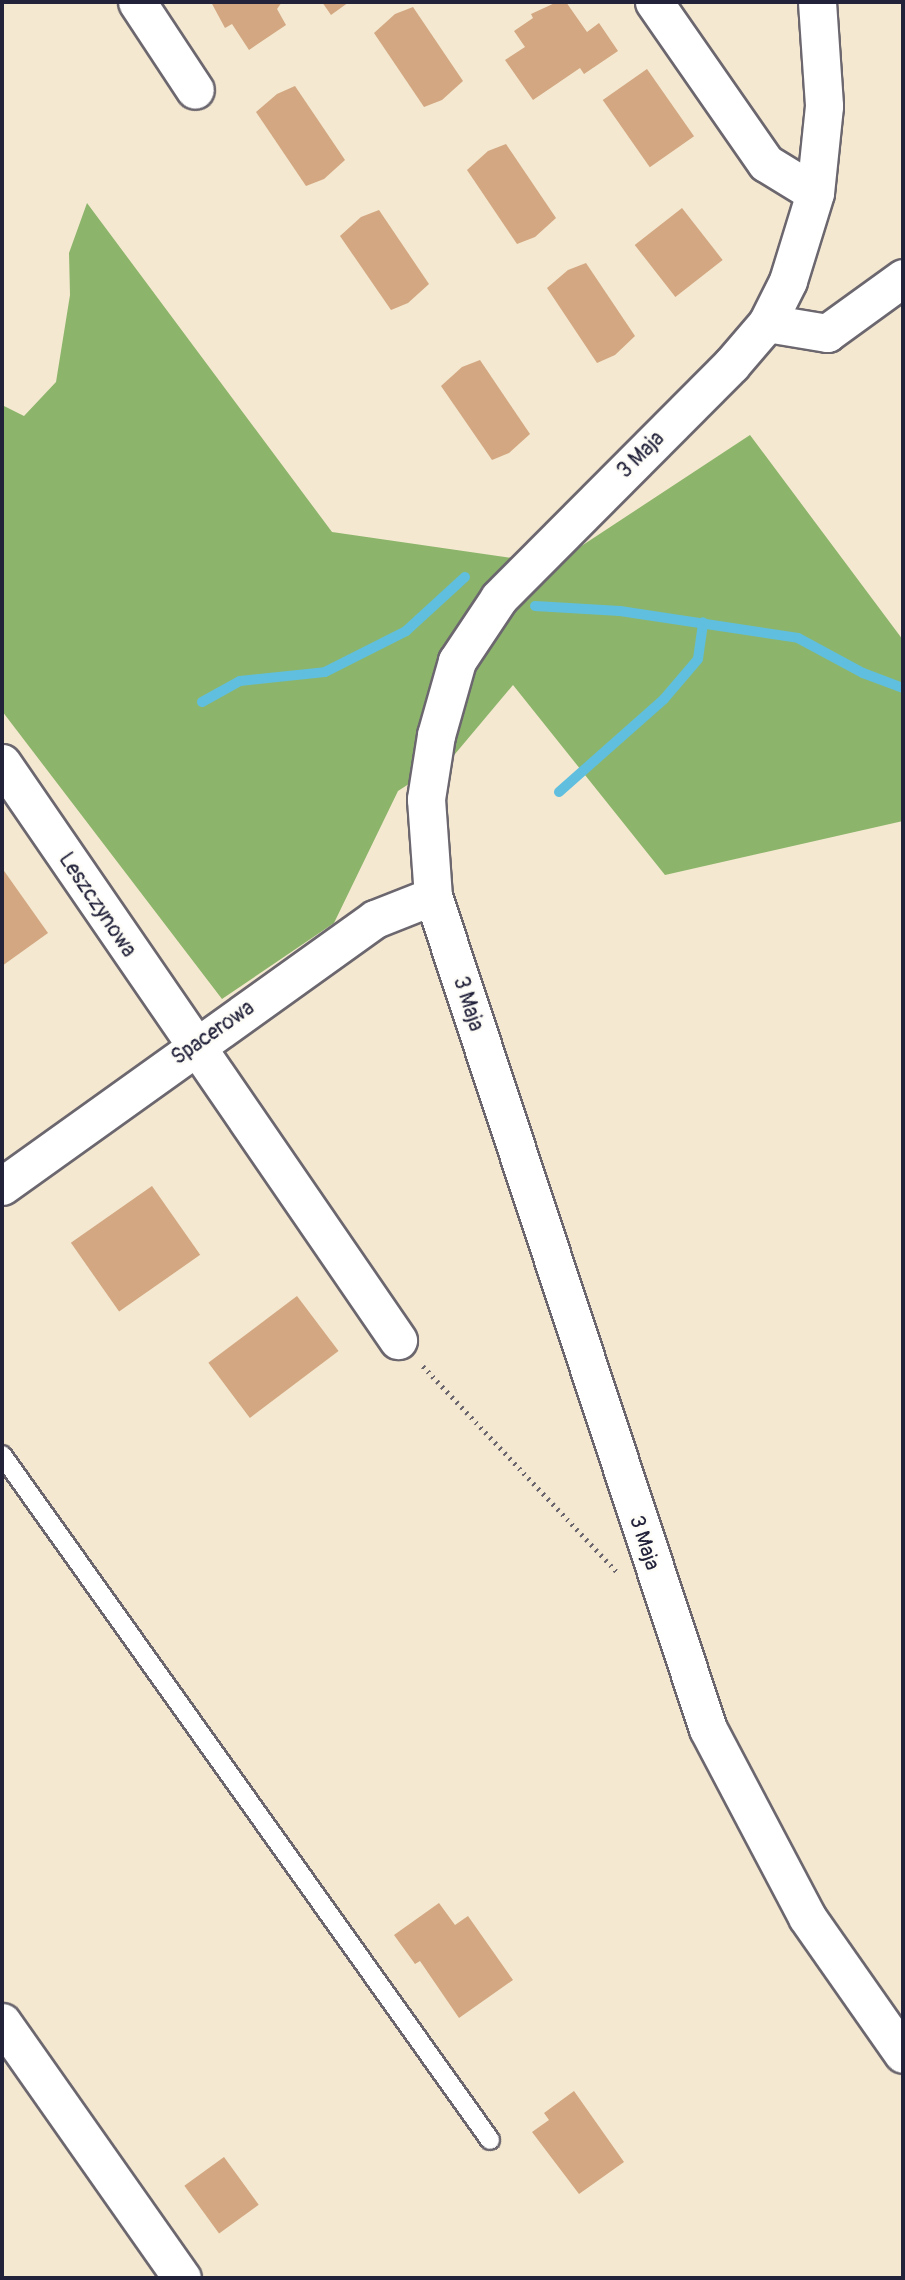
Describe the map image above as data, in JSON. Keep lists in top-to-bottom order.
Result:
{
  "streets": {
    "street": ["3 Maja", "Leszczynowa", "Spacerowa"]
  },
  "crossings": [
    ["3 Maja", "Spacerowa"],
    ["Leszczynowa", "Spacerowa"]
  ]
}
